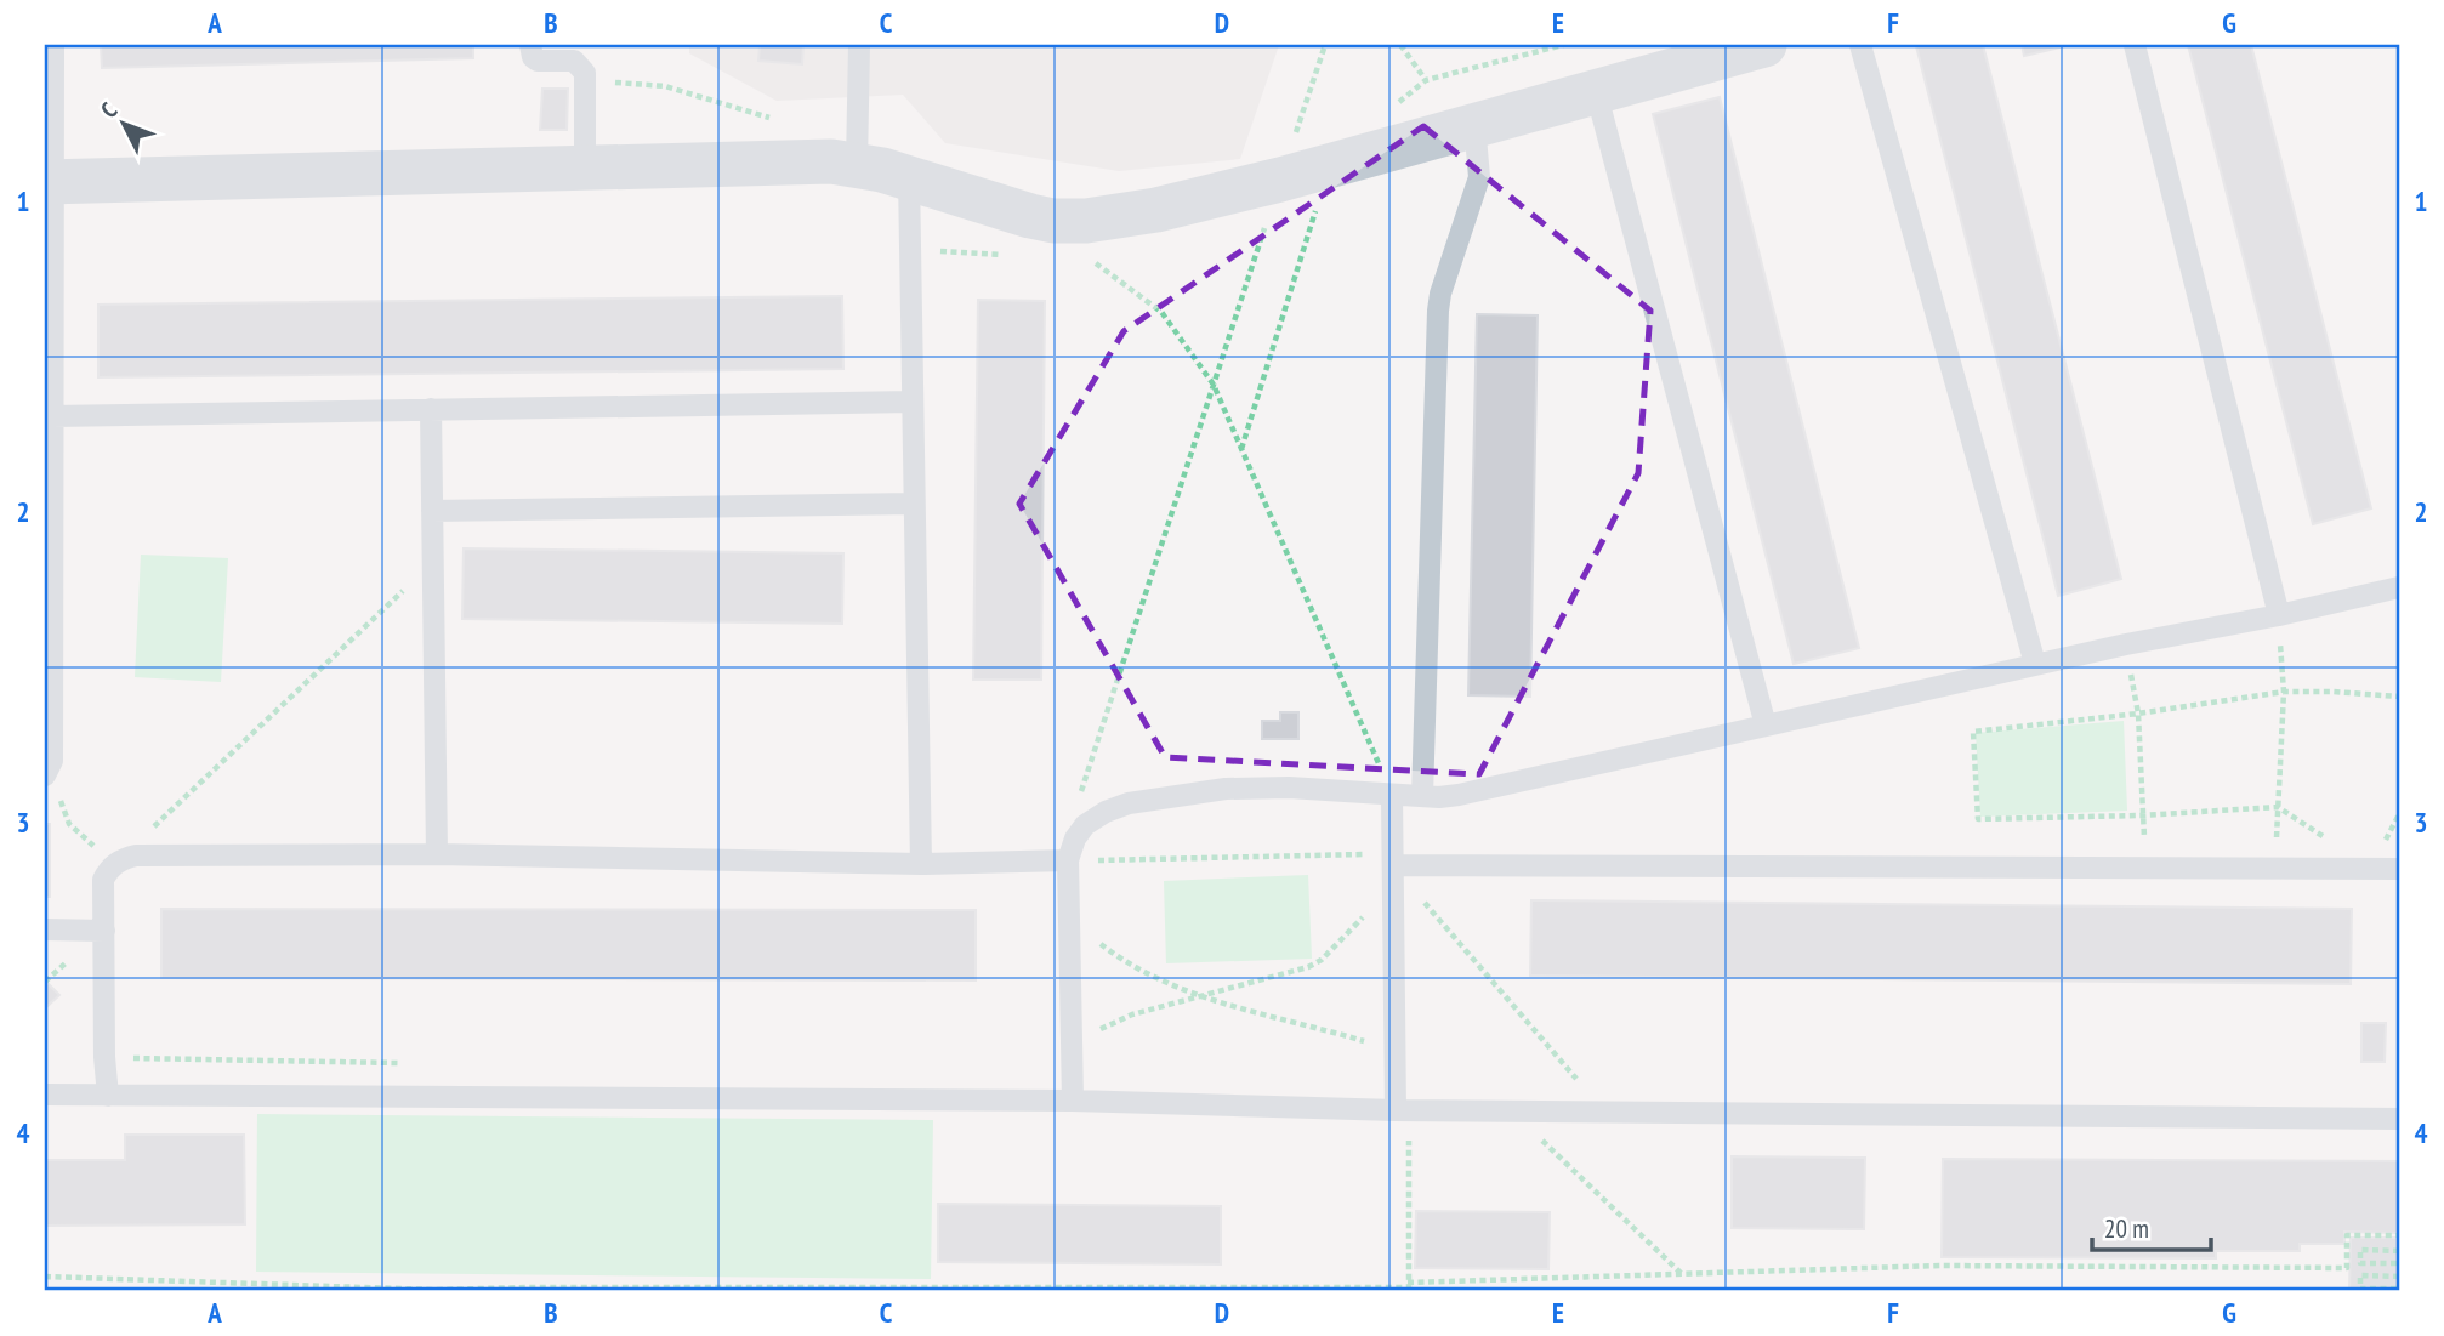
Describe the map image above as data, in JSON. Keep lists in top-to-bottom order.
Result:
{
  "scale_bar": "20 m",
  "north": "top left",
  "grid": {
    "columns": [
      "A",
      "B",
      "C",
      "D",
      "E",
      "F",
      "G"
    ],
    "rows": [
      "1",
      "2",
      "3",
      "4"
    ]
  }
}
